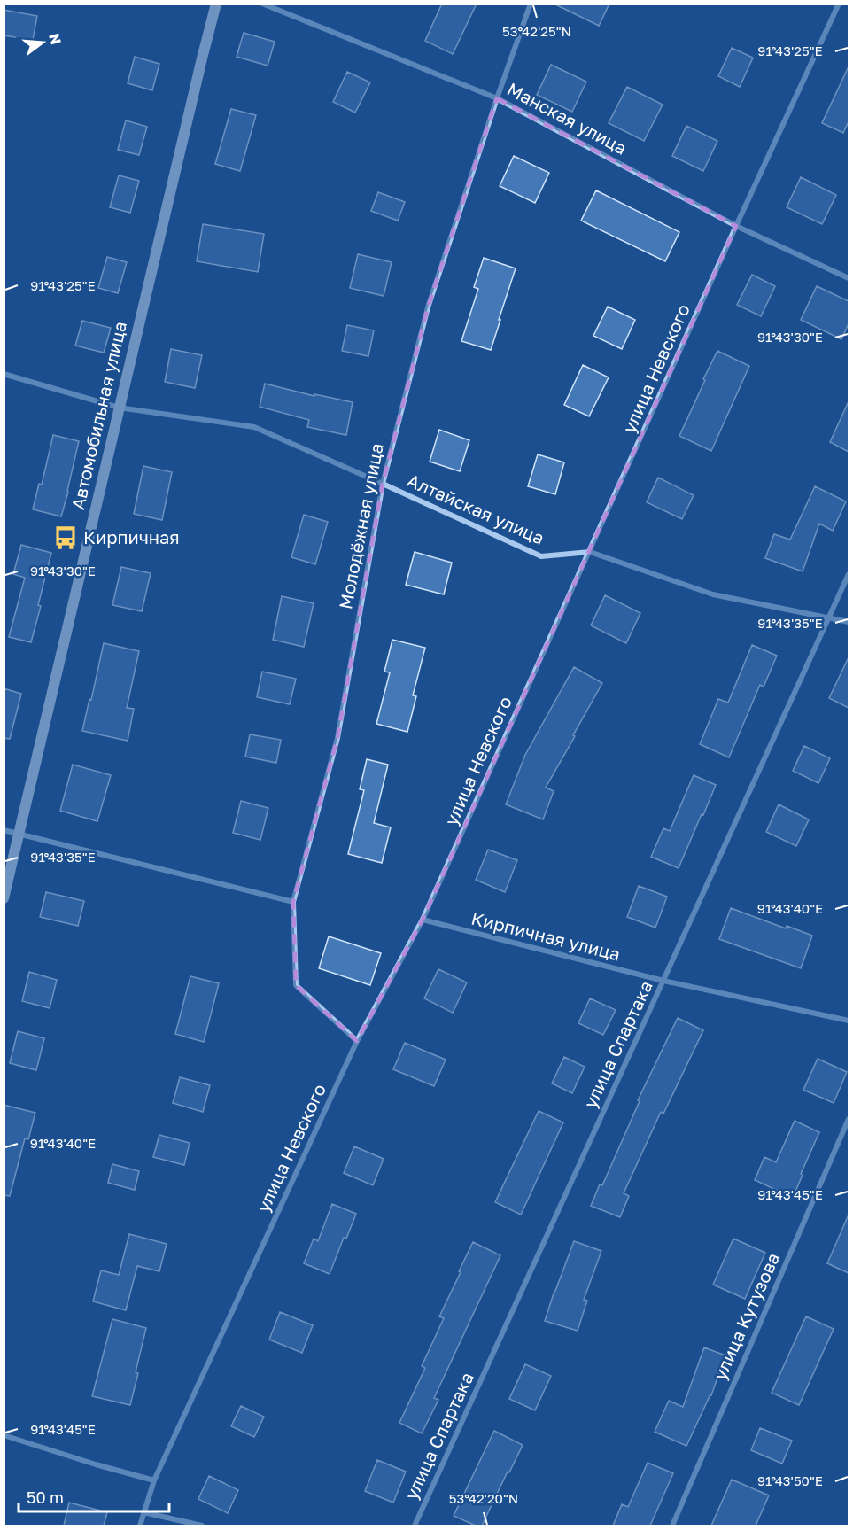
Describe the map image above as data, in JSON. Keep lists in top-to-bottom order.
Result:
{
  "streets": {
    "street": [
      "Манская улица",
      "улица Невского",
      "Автомобильная улица",
      "Алтайская улица",
      "Молодёжная улица",
      "Кирпичная улица",
      "улица Спартака",
      "улица Кутузова"
    ]
  },
  "crossings": [
    ["Манская улица", "улица Невского"],
    ["Манская улица", "Молодёжная улица"],
    ["улица Невского", "Алтайская улица"],
    ["улица Невского", "Молодёжная улица"],
    ["улица Невского", "Кирпичная улица"],
    ["Автомобильная улица", "Алтайская улица"],
    ["Алтайская улица", "Молодёжная улица"],
    ["Алтайская улица", "улица Спартака"],
    ["Кирпичная улица", "улица Спартака"]
  ],
  "places": {
    "bus stop": ["Кирпичная"]
  },
  "scale_bar": "50 m",
  "north": "right",
  "coordinates": [
    "53°42'25\"N",
    "91°43'25\"E",
    "91°43'30\"E",
    "91°43'35\"E",
    "91°43'40\"E",
    "91°43'45\"E",
    "91°43'50\"E",
    "53°42'20\"N"
  ]
}
